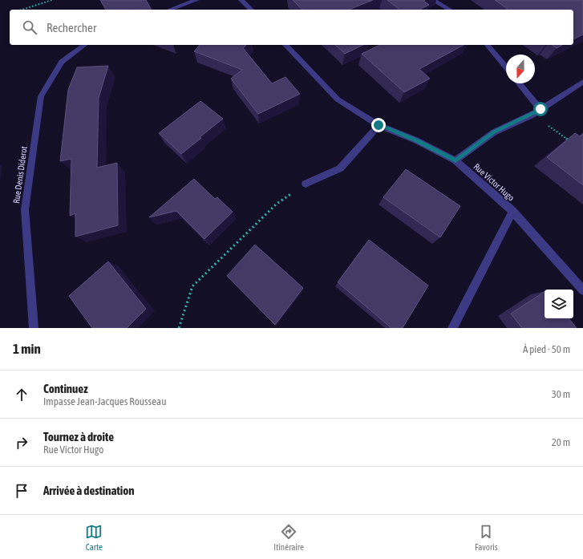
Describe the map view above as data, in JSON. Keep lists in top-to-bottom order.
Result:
{
  "streets": {
    "street": ["Rue Denis Diderot", "Rue Victor Hugo"]
  },
  "north": "bottom",
  "page": {
    "search": "Rechercher",
    "heading": ["1 min", "À pied · 50 m"],
    "list": [
      ["Continuez", "Impasse Jean-Jacques Rousseau", "30 m"],
      ["Tournez à droite", "Rue Victor Hugo", "20 m"],
      "Arrivée à destination"
    ],
    "nav": ["Carte", "Itinéraire", "Favoris"]
  }
}
